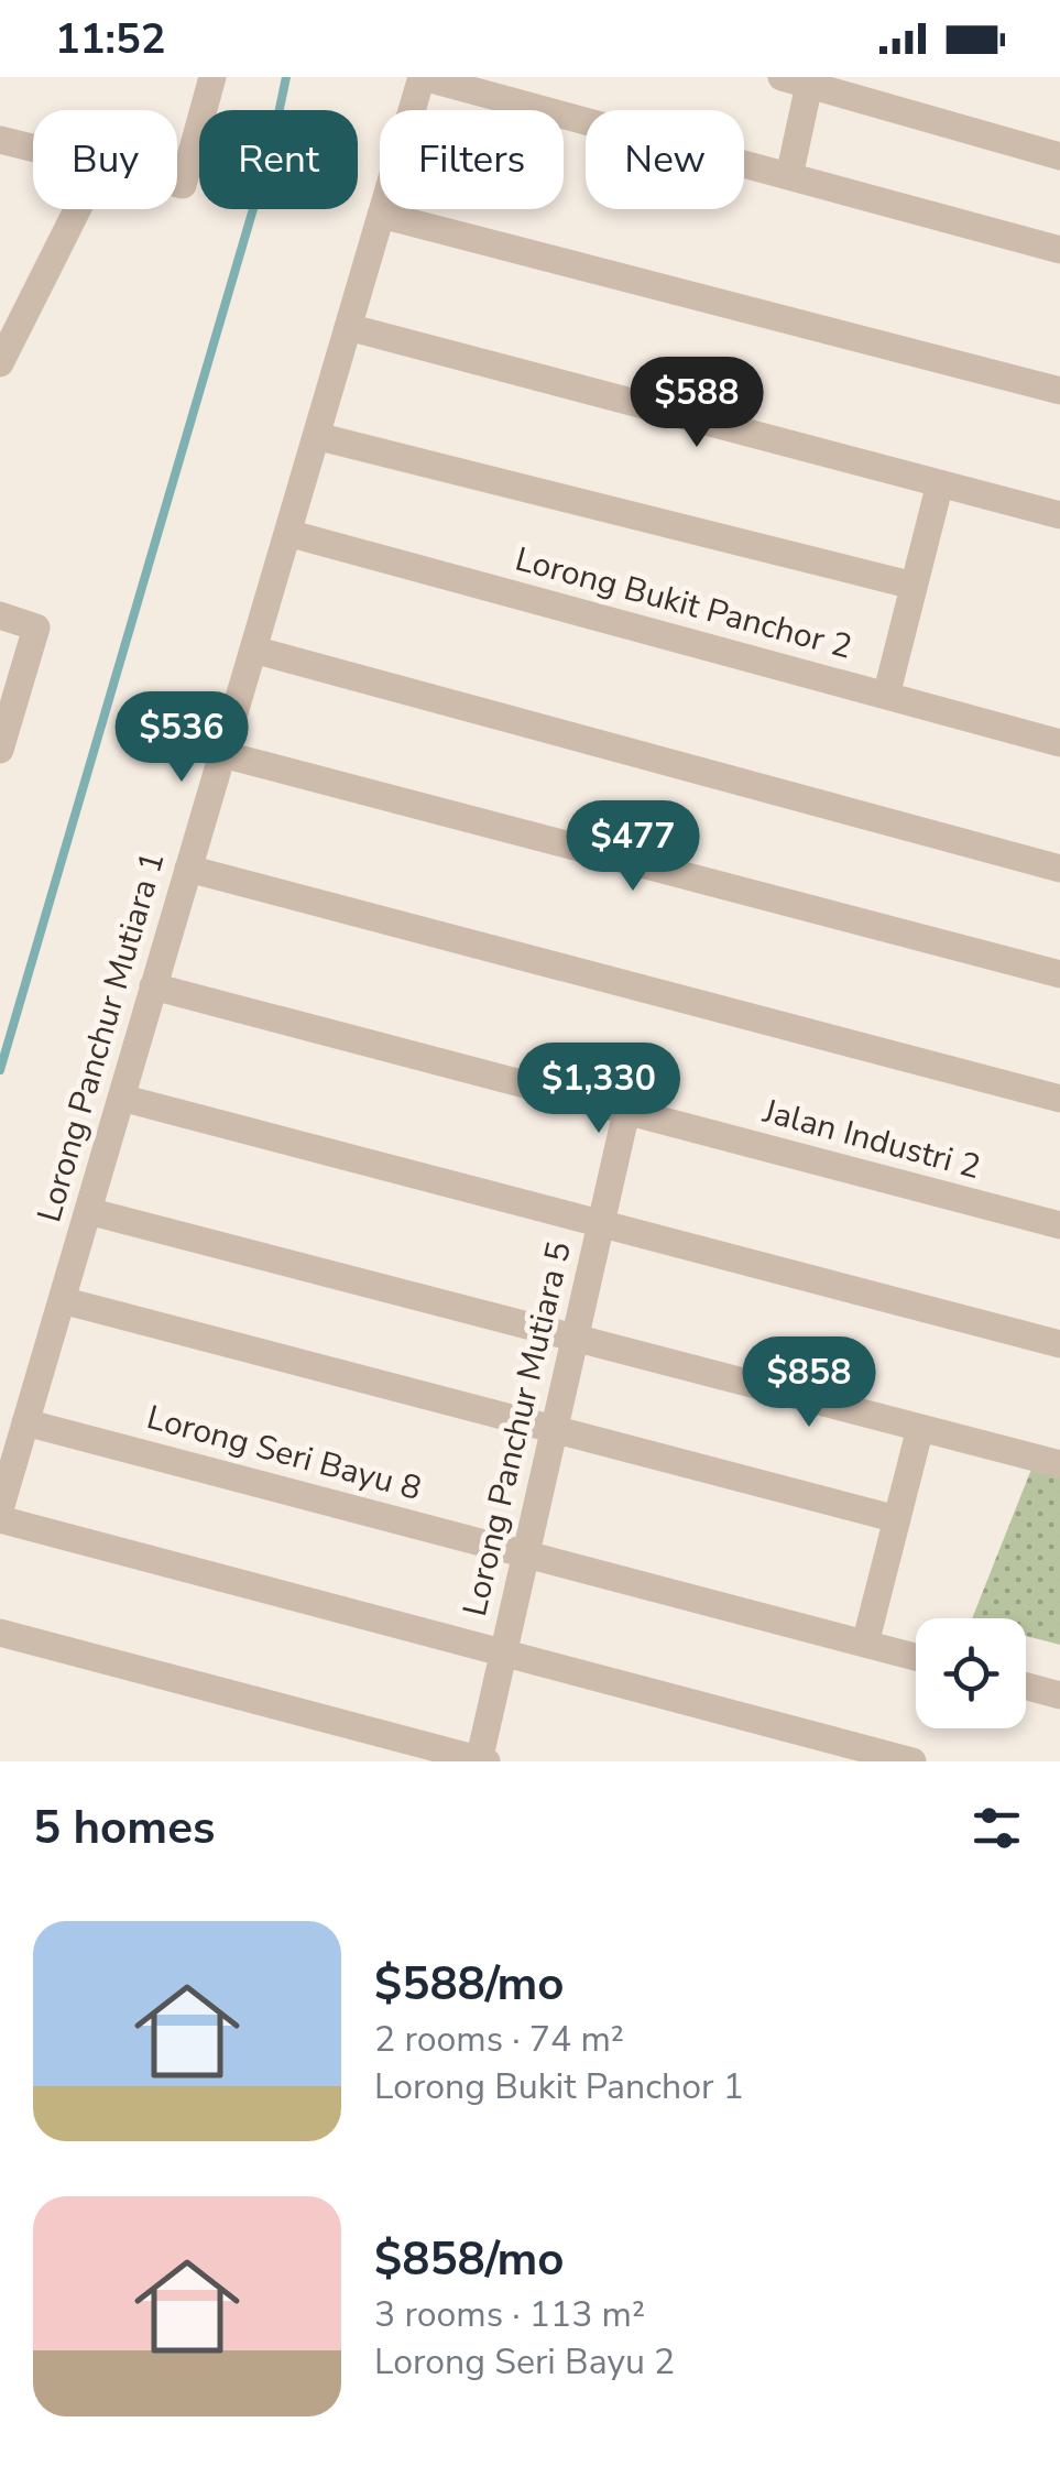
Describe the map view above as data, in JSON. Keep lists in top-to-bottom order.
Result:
{
  "streets": {
    "street": [
      "Lorong Bukit Panchor 2",
      "Lorong Panchur Mutiara 1",
      "Jalan Industri 2",
      "Lorong Panchur Mutiara 5",
      "Lorong Seri Bayu 8"
    ]
  },
  "crossings": [
    ["Lorong Bukit Panchor 2", "Lorong Panchur Mutiara 1"],
    ["Lorong Panchur Mutiara 1", "Jalan Industri 2"],
    ["Lorong Panchur Mutiara 1", "Lorong Seri Bayu 8"],
    ["Jalan Industri 2", "Lorong Panchur Mutiara 5"],
    ["Lorong Panchur Mutiara 5", "Lorong Seri Bayu 8"]
  ],
  "page": {
    "status": "11:52",
    "chip": [
      "Buy",
      "Rent",
      "Filters",
      "New"
    ],
    "price": [
      "$588",
      "$536",
      "$477",
      "$1,330",
      "$858"
    ],
    "heading": "5 homes",
    "list": [
      {
        "name": "$588/mo",
        "note": "2 rooms · 74 m² · Lorong Bukit Panchor 1"
      },
      {
        "name": "$858/mo",
        "note": "3 rooms · 113 m² · Lorong Seri Bayu 2"
      }
    ]
  }
}
